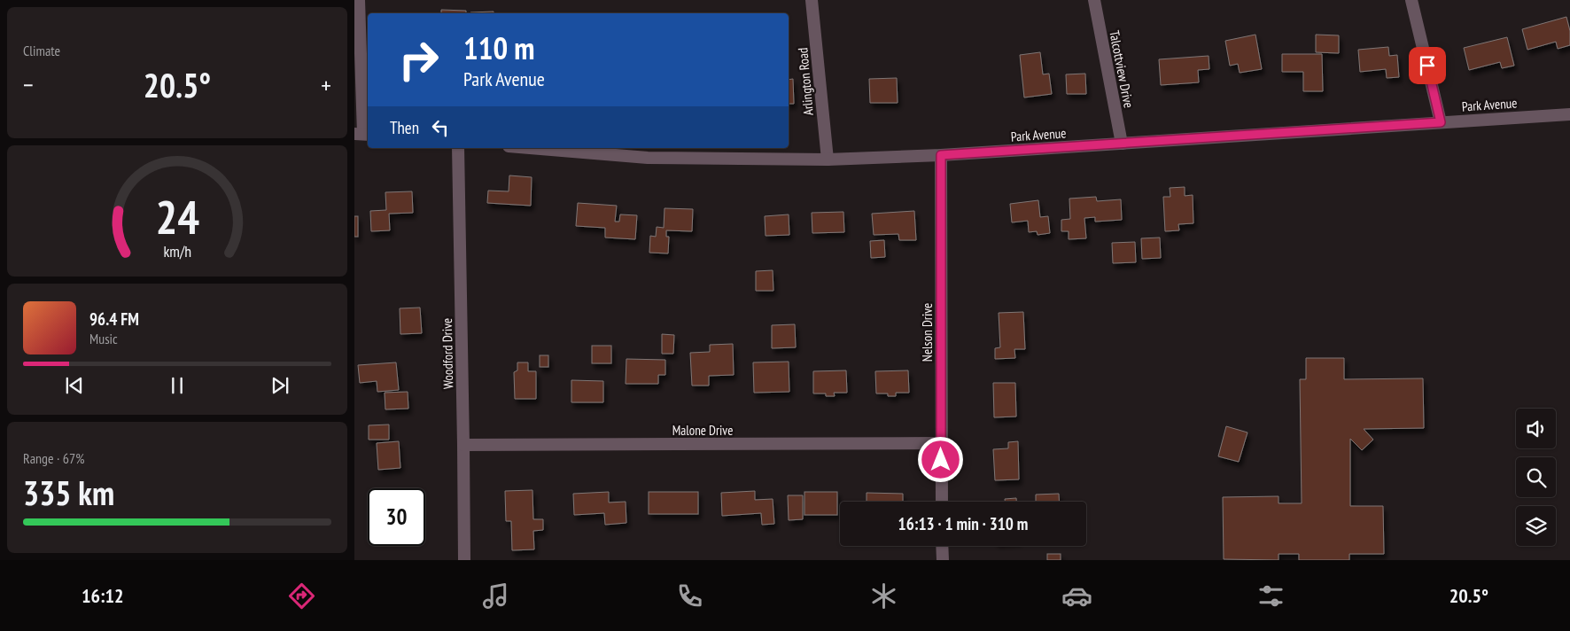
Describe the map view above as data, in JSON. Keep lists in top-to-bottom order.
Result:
{
  "streets": {
    "street": [
      "Talcottview Drive",
      "Arlington Road",
      "Park Avenue",
      "Nelson Drive",
      "Woodford Drive",
      "Malone Drive"
    ]
  },
  "crossings": [
    ["Talcottview Drive", "Park Avenue"],
    ["Arlington Road", "Park Avenue"],
    ["Park Avenue", "Nelson Drive"],
    ["Nelson Drive", "Malone Drive"],
    ["Woodford Drive", "Malone Drive"]
  ],
  "page": {
    "tile": [
      "Climate",
      ["Range · 67%", "335 km"]
    ],
    "turn": ["110 m", "Park Avenue"],
    "heat": ["−", "20.5°", "+"],
    "then": "Then",
    "song": ["96.4 FM", "Music"],
    "limit": "30",
    "trip": "16:13 · 1 min · 310 m",
    "tabs": ["16:12", "20.5°"],
    "gauge": ["24", "km/h"]
  }
}
